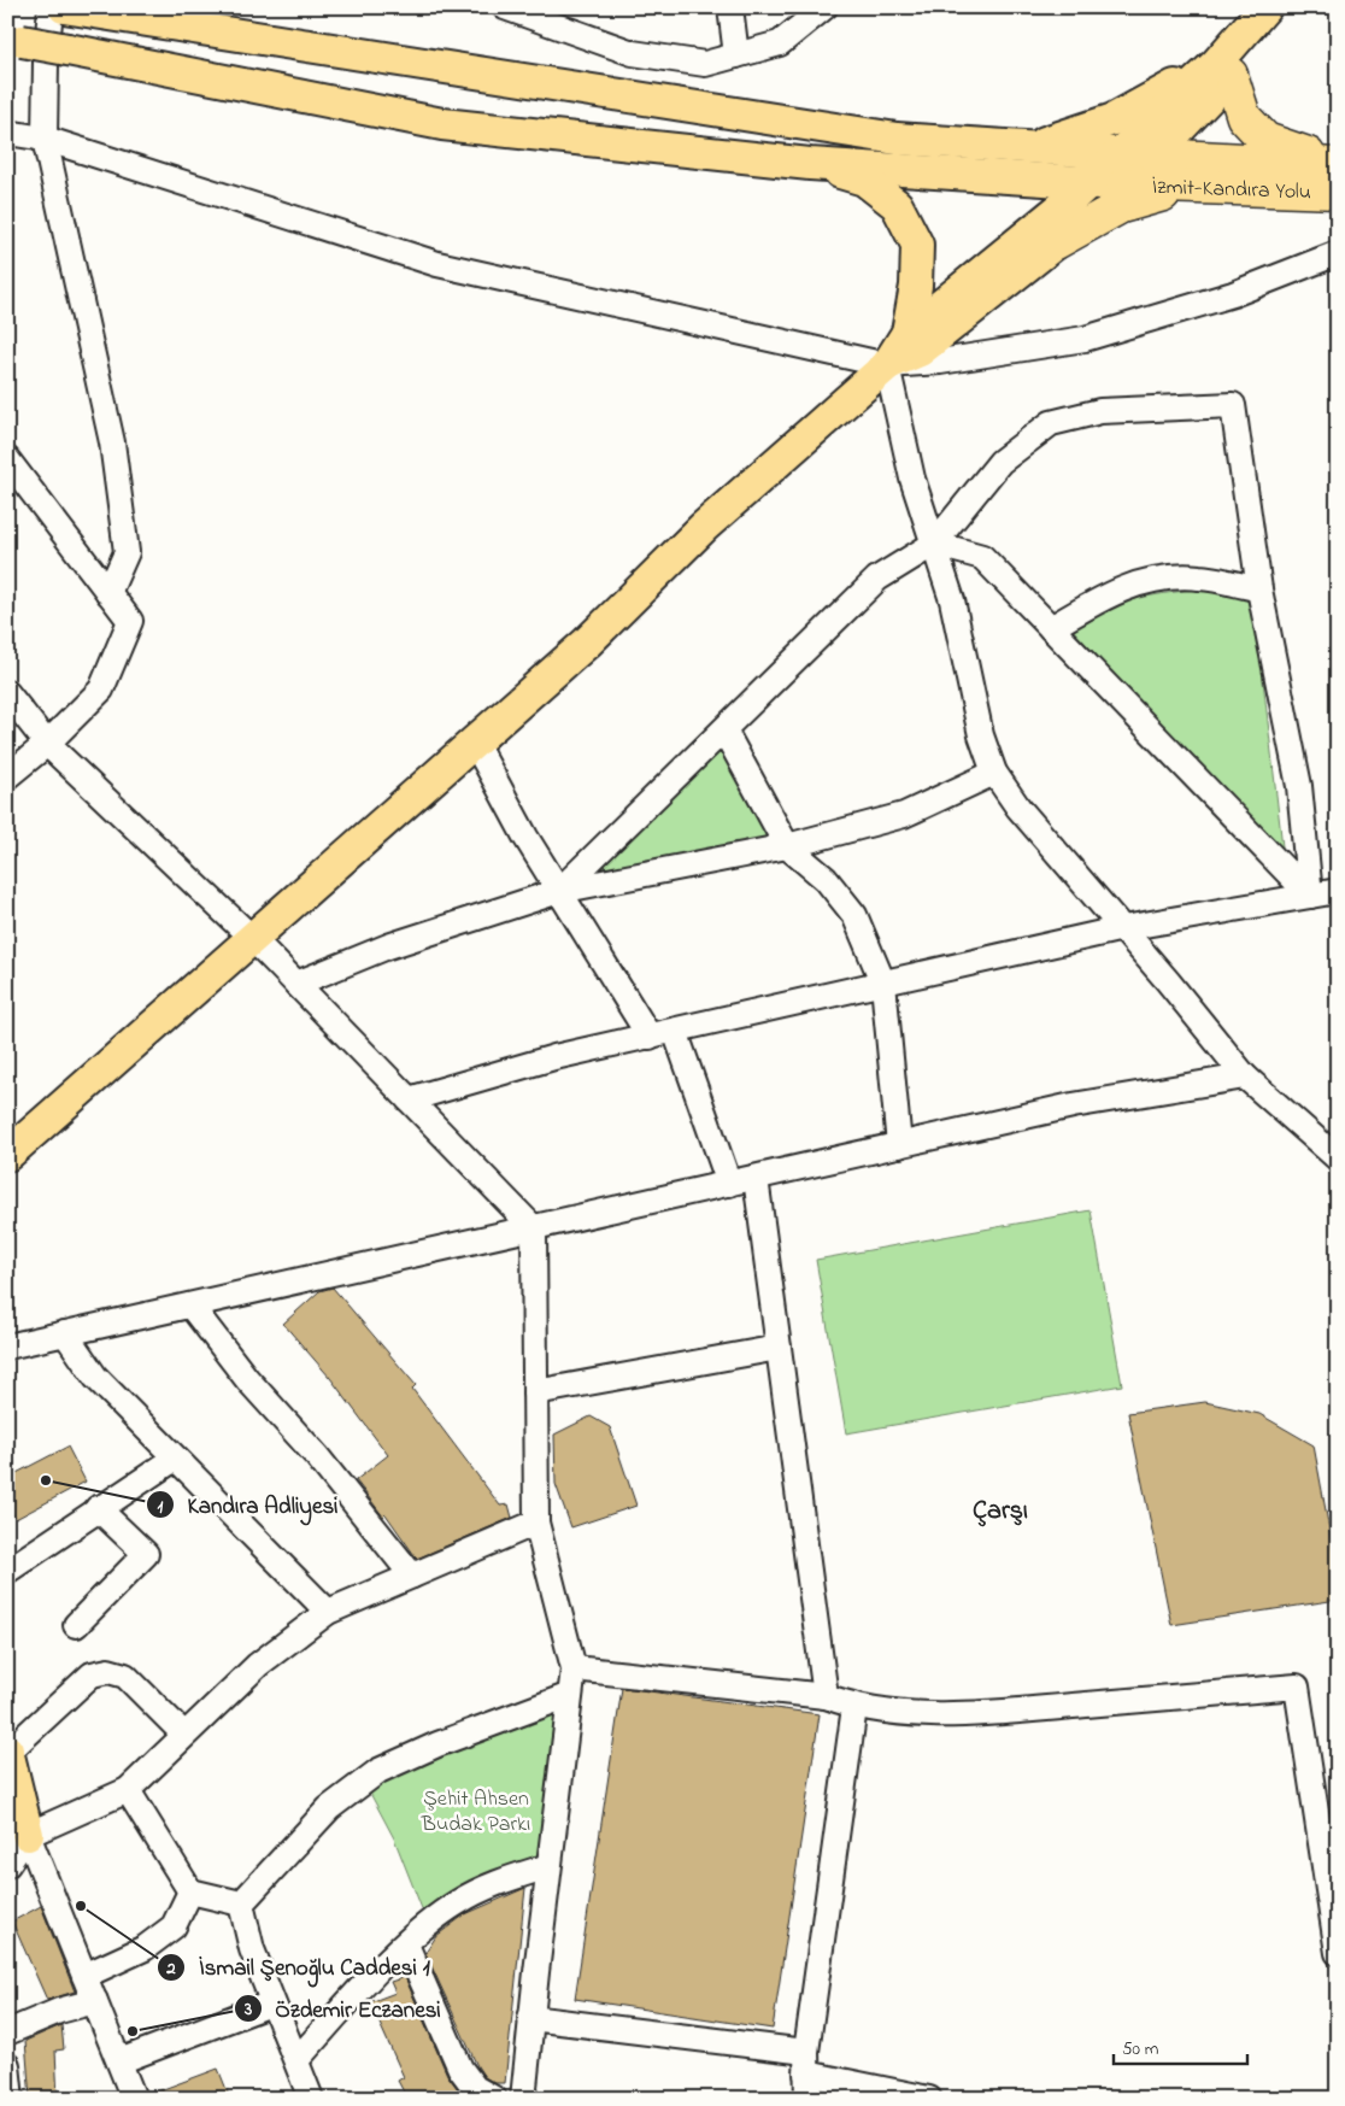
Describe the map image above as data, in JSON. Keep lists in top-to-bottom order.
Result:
{
  "streets": {
    "highway": ["İzmit-Kandıra Yolu"]
  },
  "districts": ["Çarşı"],
  "parks": ["Şehit Ahsen Budak Parkı"],
  "places": ["Kandıra Adliyesi", "İsmail Şenoğlu Caddesi 1", "Özdemir Eczanesi"],
  "scale_bar": "50 m"
}
